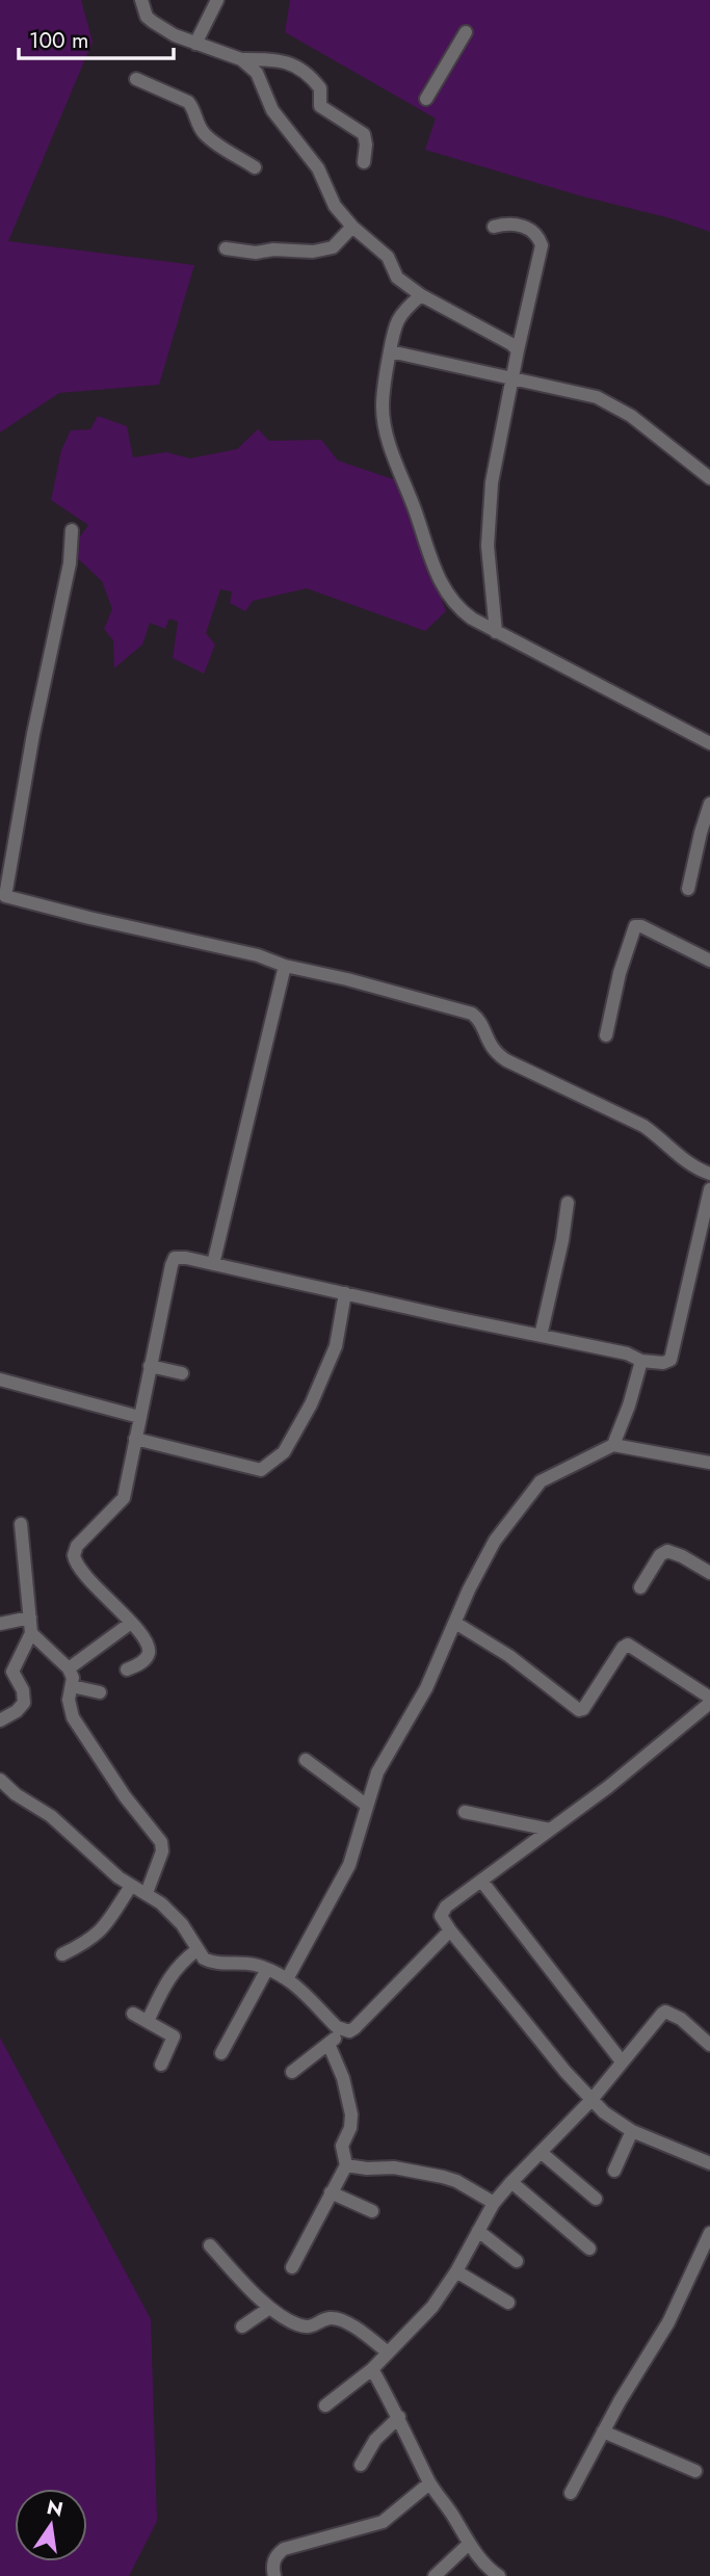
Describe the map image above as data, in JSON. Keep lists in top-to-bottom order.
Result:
{
  "scale_bar": "100 m",
  "north": "top"
}
